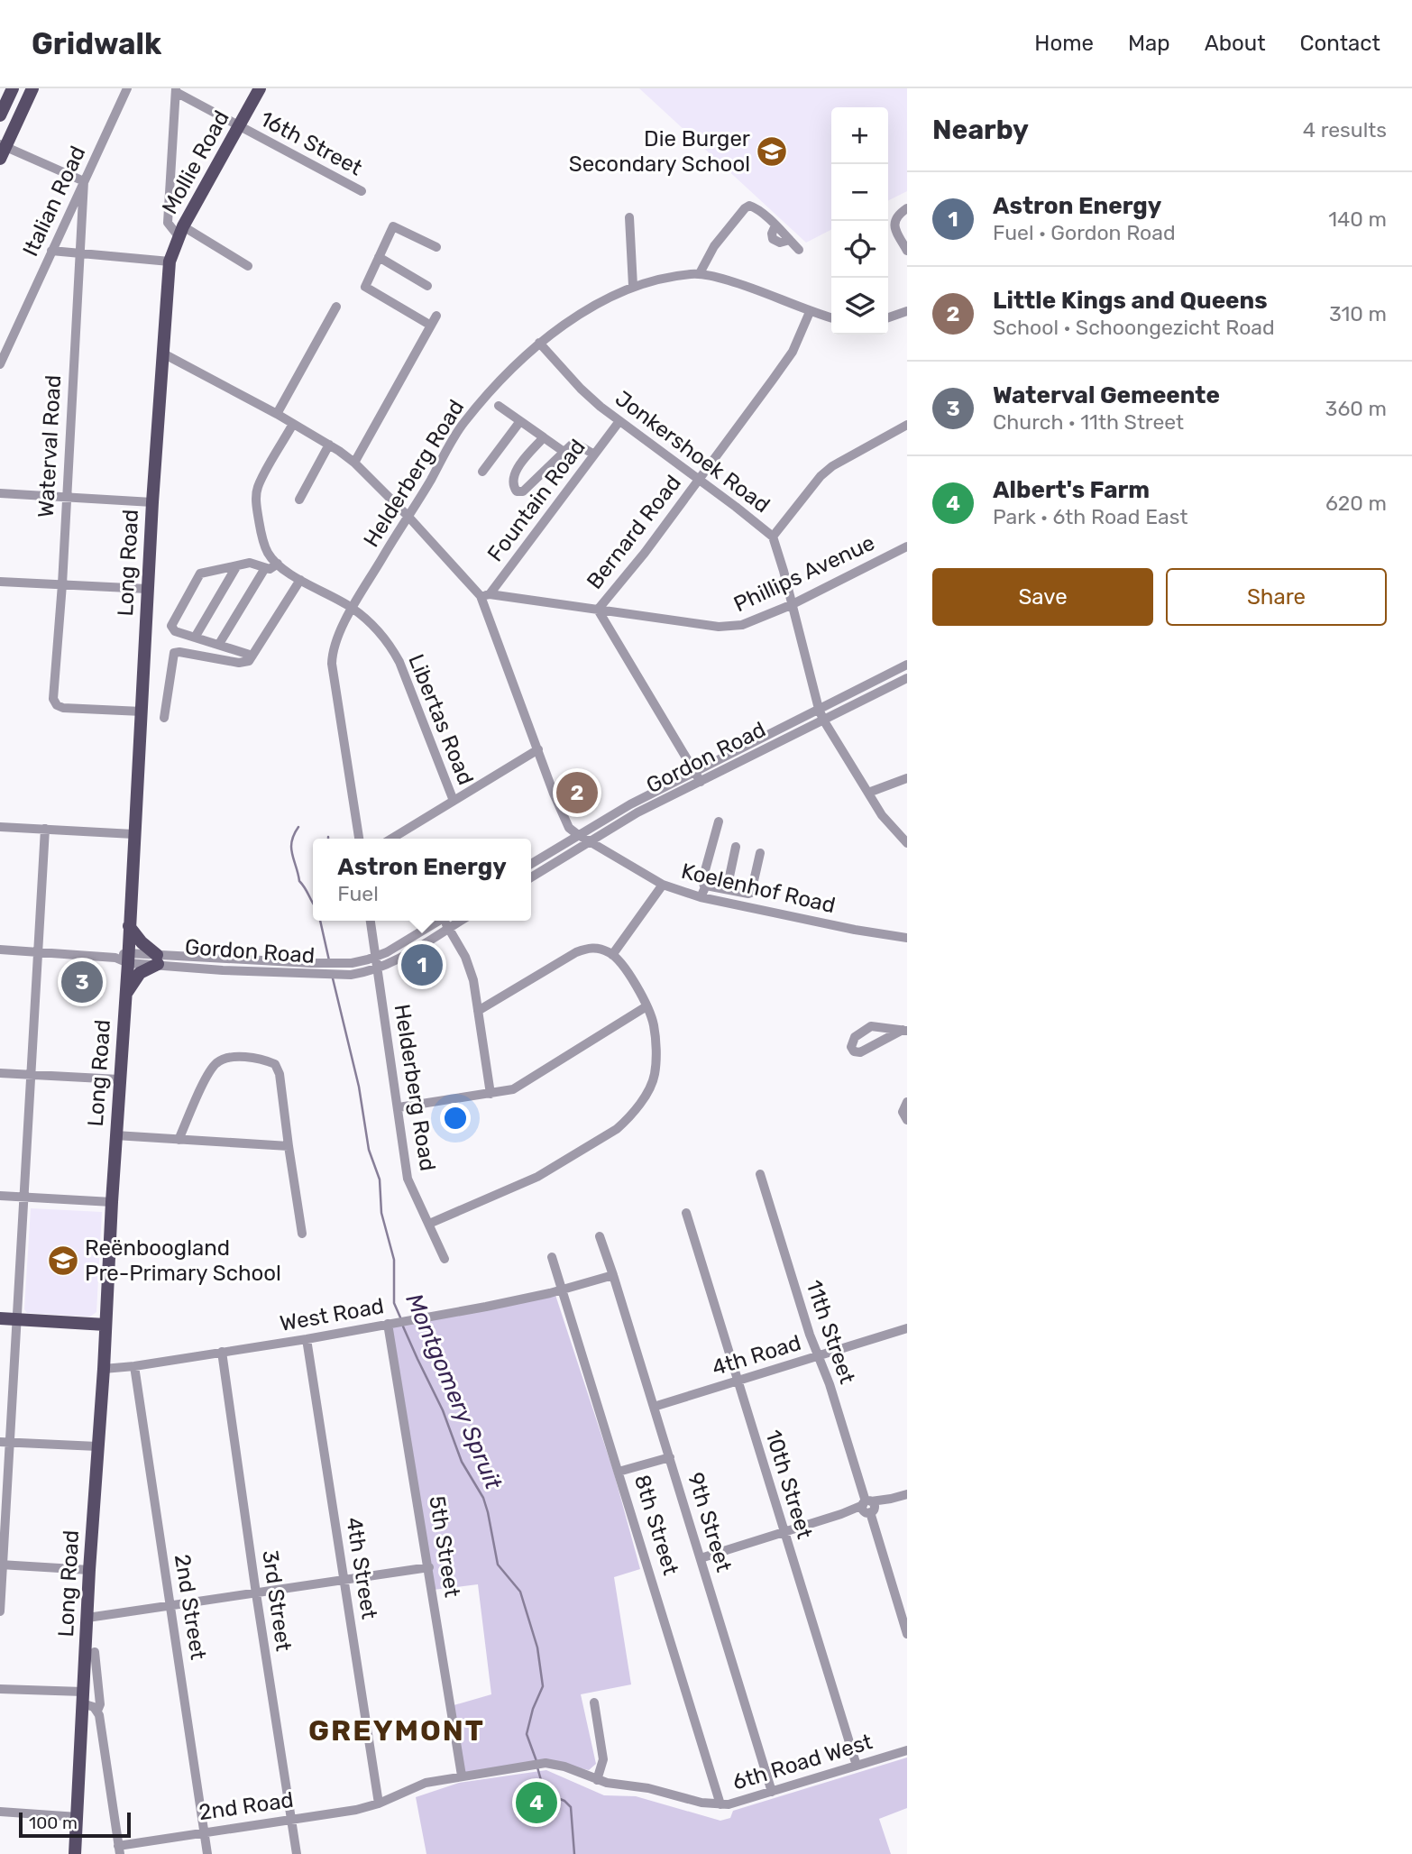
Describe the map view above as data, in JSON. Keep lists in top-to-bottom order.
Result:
{
  "streets": {
    "main road": ["Mollie Road", "Long Road"],
    "street": [
      "16th Street",
      "Italian Road",
      "Waterval Road",
      "Jonkershoek Road",
      "Helderberg Road",
      "Fountain Road",
      "Bernard Road",
      "Phillips Avenue",
      "Libertas Road",
      "Gordon Road",
      "Koelenhof Road",
      "West Road",
      "11th Street",
      "4th Road",
      "10th Street",
      "9th Street",
      "8th Street",
      "5th Street",
      "4th Street",
      "3rd Street",
      "2nd Street",
      "6th Road West",
      "2nd Road"
    ]
  },
  "crossings": [
    ["16th Street", "Mollie Road"],
    ["Mollie Road", "Long Road"],
    ["Italian Road", "Waterval Road"],
    ["Waterval Road", "Long Road"],
    ["Jonkershoek Road", "Helderberg Road"],
    ["Jonkershoek Road", "Fountain Road"],
    ["Jonkershoek Road", "Bernard Road"],
    ["Jonkershoek Road", "Phillips Avenue"],
    ["Jonkershoek Road", "Gordon Road"],
    ["Helderberg Road", "Bernard Road"],
    ["Helderberg Road", "Libertas Road"],
    ["Helderberg Road", "Gordon Road"],
    ["Fountain Road", "Phillips Avenue"],
    ["Bernard Road", "Phillips Avenue"],
    ["Bernard Road", "Gordon Road"],
    ["Long Road", "Gordon Road"],
    ["Long Road", "West Road"],
    ["Gordon Road", "Koelenhof Road"],
    ["West Road", "9th Street"],
    ["West Road", "8th Street"],
    ["West Road", "5th Street"],
    ["West Road", "4th Street"],
    ["West Road", "3rd Street"],
    ["West Road", "2nd Street"],
    ["11th Street", "4th Road"],
    ["4th Road", "10th Street"],
    ["4th Road", "9th Street"],
    ["10th Street", "6th Road West"],
    ["9th Street", "6th Road West"],
    ["8th Street", "6th Road West"],
    ["5th Street", "6th Road West"],
    ["5th Street", "2nd Road"],
    ["4th Street", "2nd Road"],
    ["3rd Street", "2nd Road"],
    ["2nd Street", "2nd Road"],
    ["6th Road West", "2nd Road"]
  ],
  "districts": ["GREYMONT"],
  "water": ["Montgomery Spruit"],
  "places": {
    "school or university": ["Die Burger Secondary School", "Reënboogland Pre-Primary School"]
  },
  "scale_bar": "100 m",
  "page": {
    "header": "Gridwalk",
    "nav": [
      "Home",
      "Map",
      "About",
      "Contact"
    ],
    "heading": ["Nearby", "4 results"],
    "map_buttons": ["+", "−"],
    "list": [
      {
        "mark": "1",
        "name": "Astron Energy",
        "note": "Fuel · Gordon Road",
        "value": "140 m"
      },
      {
        "mark": "2",
        "name": "Little Kings and Queens",
        "note": "School · Schoongezicht Road",
        "value": "310 m"
      },
      {
        "mark": "3",
        "name": "Waterval Gemeente",
        "note": "Church · 11th Street",
        "value": "360 m"
      },
      {
        "mark": "4",
        "name": "Albert's Farm",
        "note": "Park · 6th Road East",
        "value": "620 m"
      }
    ],
    "buttons": ["Save", "Share"],
    "pins": [
      "2",
      "1",
      "3",
      "4"
    ],
    "popup": ["Astron Energy", "Fuel"],
    "scale": "100 m"
  }
}
